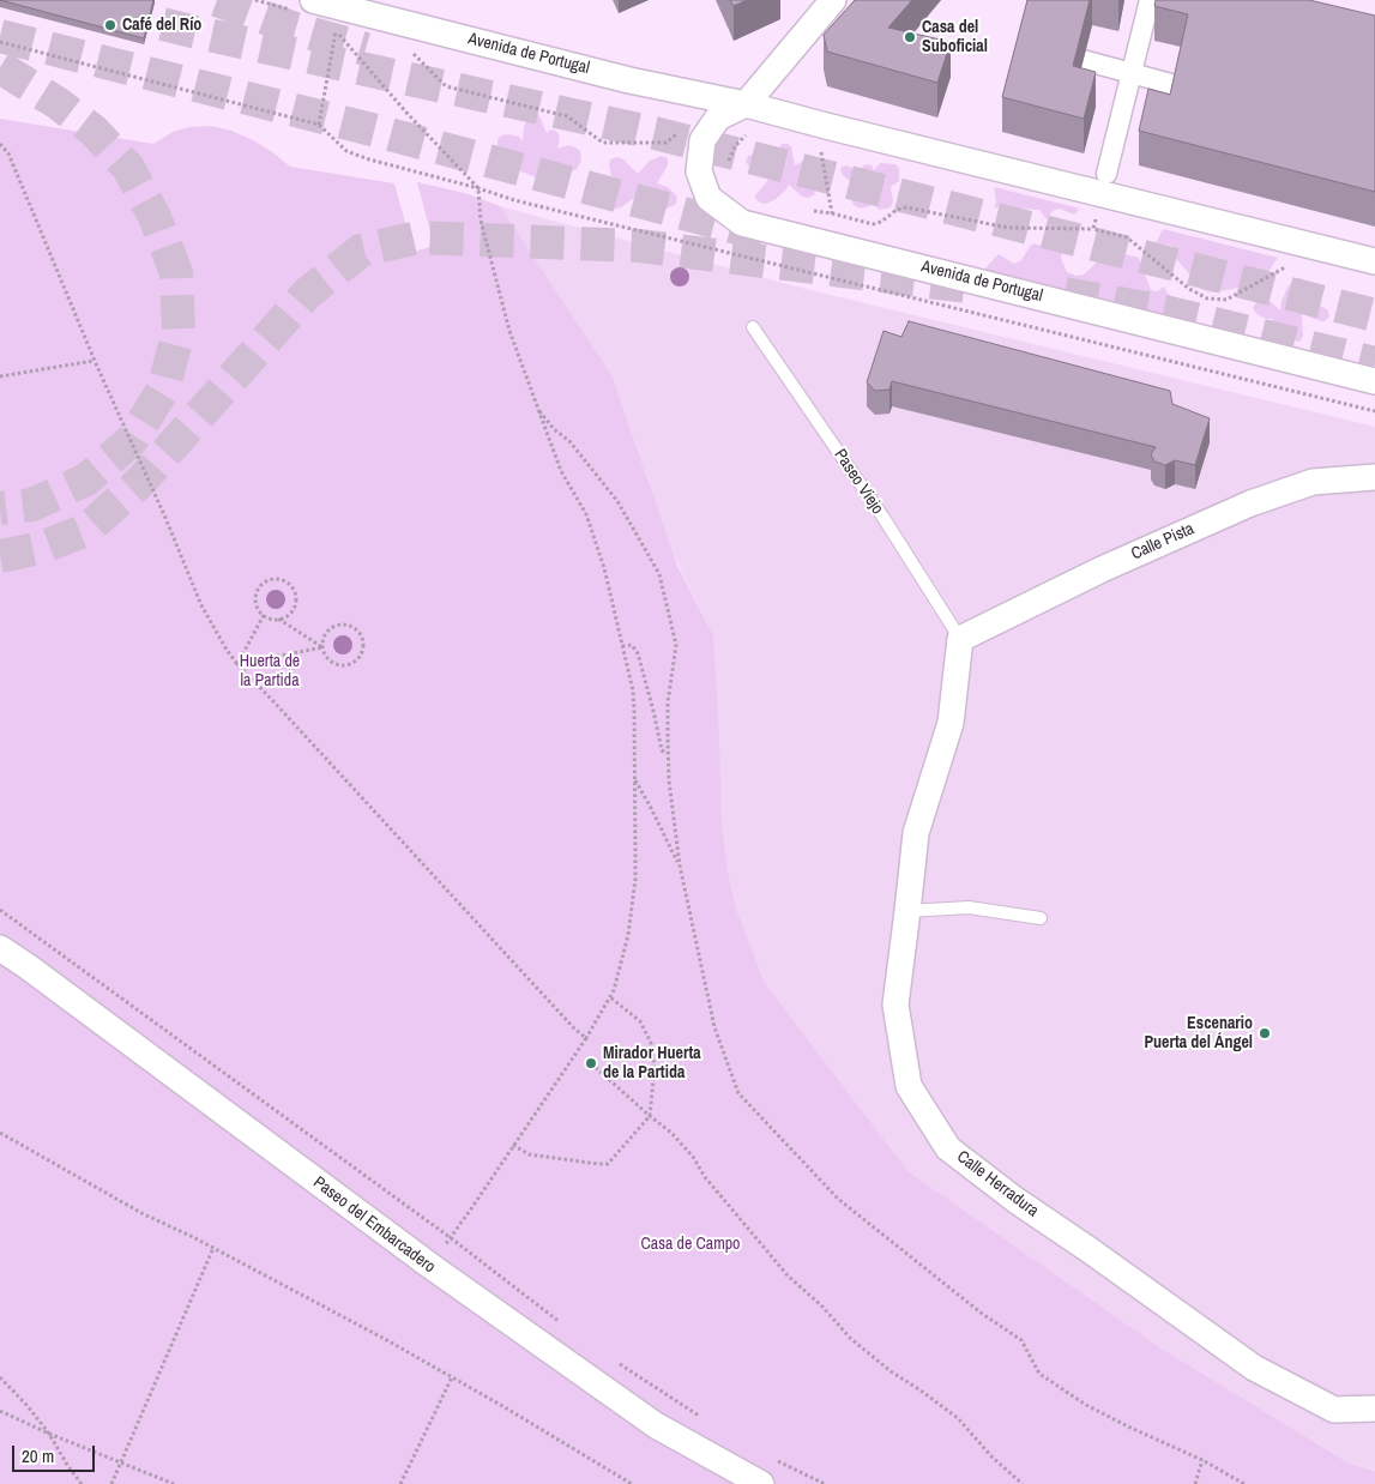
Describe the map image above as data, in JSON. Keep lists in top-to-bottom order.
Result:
{
  "streets": {
    "street": [
      "Avenida de Portugal",
      "Calle Pista",
      "Calle Herradura",
      "Paseo del Embarcadero"
    ],
    "lane": ["Paseo Viejo"]
  },
  "crossings": [
    ["Paseo Viejo", "Calle Pista"],
    ["Paseo Viejo", "Calle Herradura"],
    ["Calle Pista", "Calle Herradura"]
  ],
  "parks": ["Huerta de la Partida", "Casa de Campo"],
  "places": [
    "Café del Río",
    "Casa del Suboficial",
    "Escenario Puerta del Ángel",
    "Mirador Huerta de la Partida"
  ],
  "scale_bar": "20 m"
}
